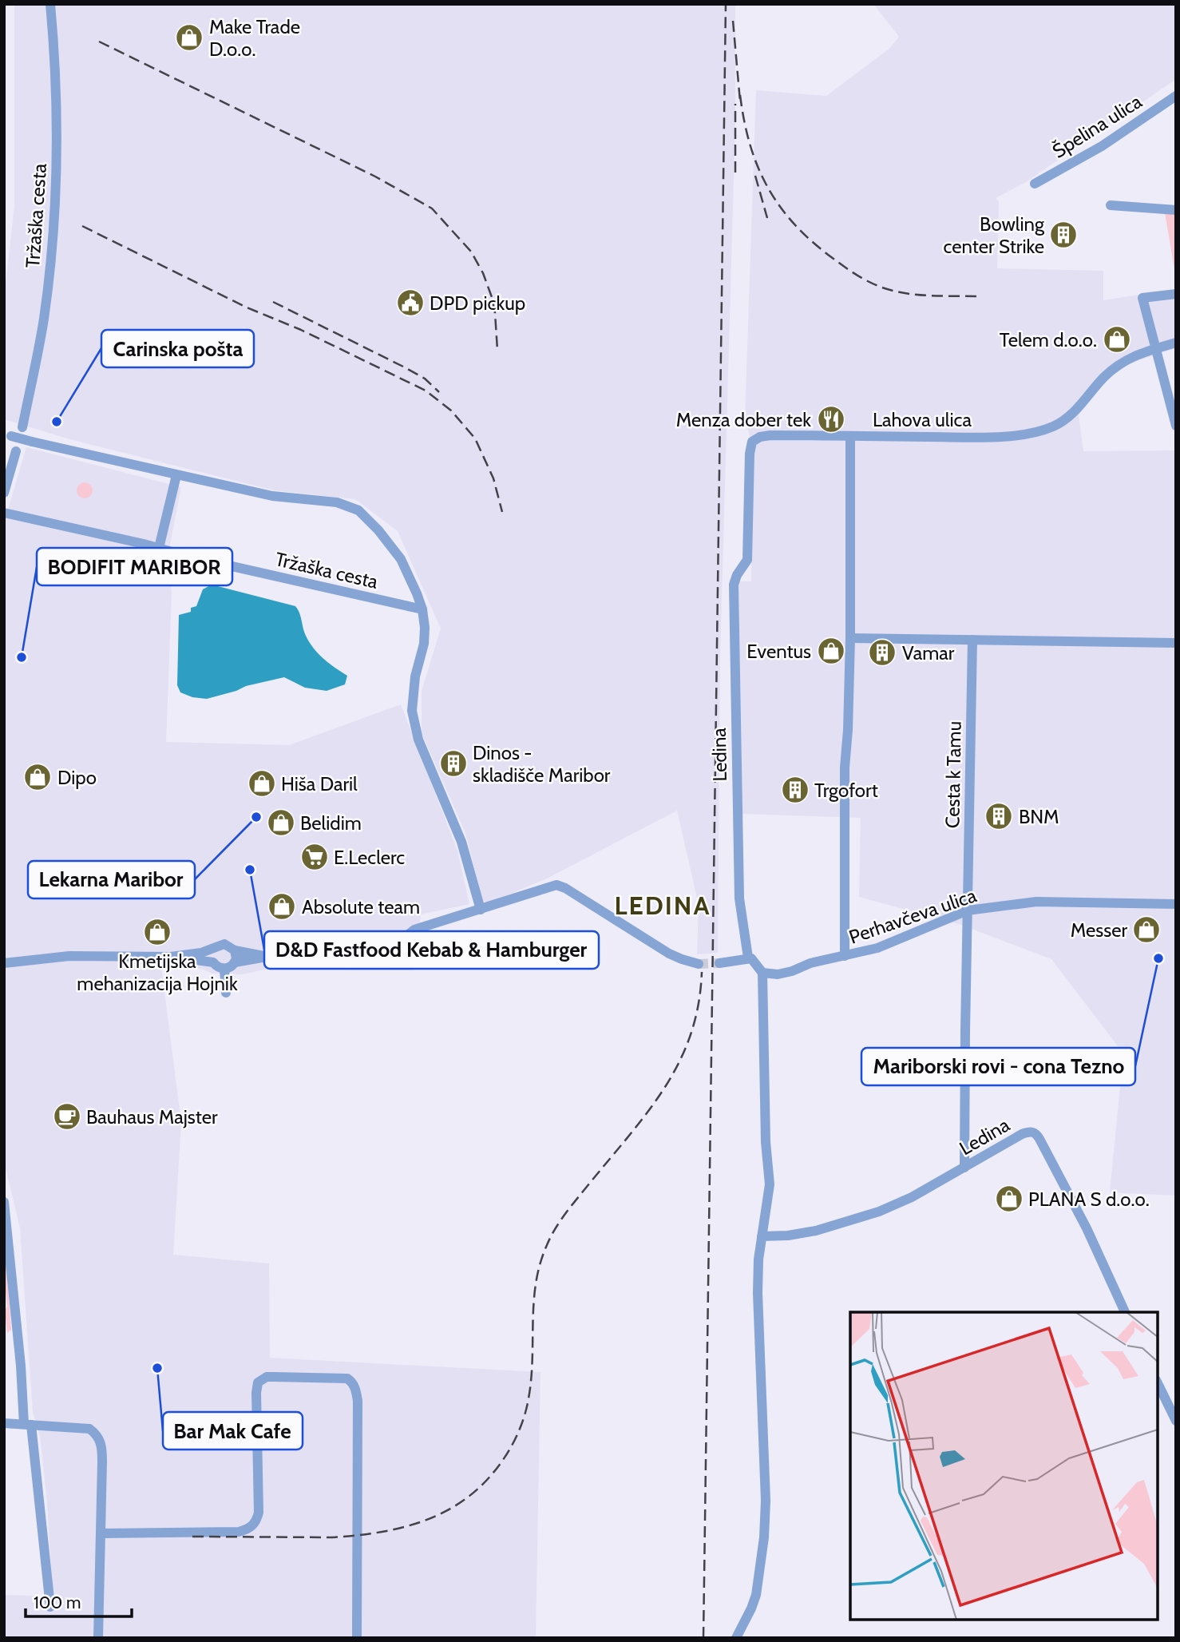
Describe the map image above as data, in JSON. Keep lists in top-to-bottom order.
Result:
{
  "streets": {
    "street": [
      "Špelina ulica",
      "Tržaška cesta",
      "Lahova ulica",
      "Ledina",
      "Cesta k Tamu",
      "Perhavčeva ulica"
    ]
  },
  "crossings": [
    ["Lahova ulica", "Ledina"],
    ["Ledina", "Cesta k Tamu"],
    ["Cesta k Tamu", "Perhavčeva ulica"]
  ],
  "districts": ["LEDINA"],
  "places": {
    "shop": [
      "Make Trade D.o.o.",
      "Telem d.o.o.",
      "Eventus",
      "Dipo",
      "Hiša Daril",
      "Belidim",
      "Absolute team",
      "Messer",
      "Kmetijska mehanizacija Hojnik",
      "PLANA S d.o.o."
    ],
    "building": [
      "Bowling center Strike",
      "Vamar",
      "Dinos - skladišče Maribor",
      "Trgofort",
      "BNM"
    ],
    "public building": ["DPD pickup"],
    "restaurant": ["Menza dober tek"],
    "other": [
      "Carinska pošta",
      "BODIFIT MARIBOR",
      "Lekarna Maribor",
      "D&D Fastfood Kebab & Hamburger",
      "Mariborski rovi - cona Tezno",
      "Bar Mak Cafe"
    ],
    "supermarket": ["E.Leclerc"],
    "cafe": ["Bauhaus Majster"]
  },
  "scale_bar": "100 m"
}
